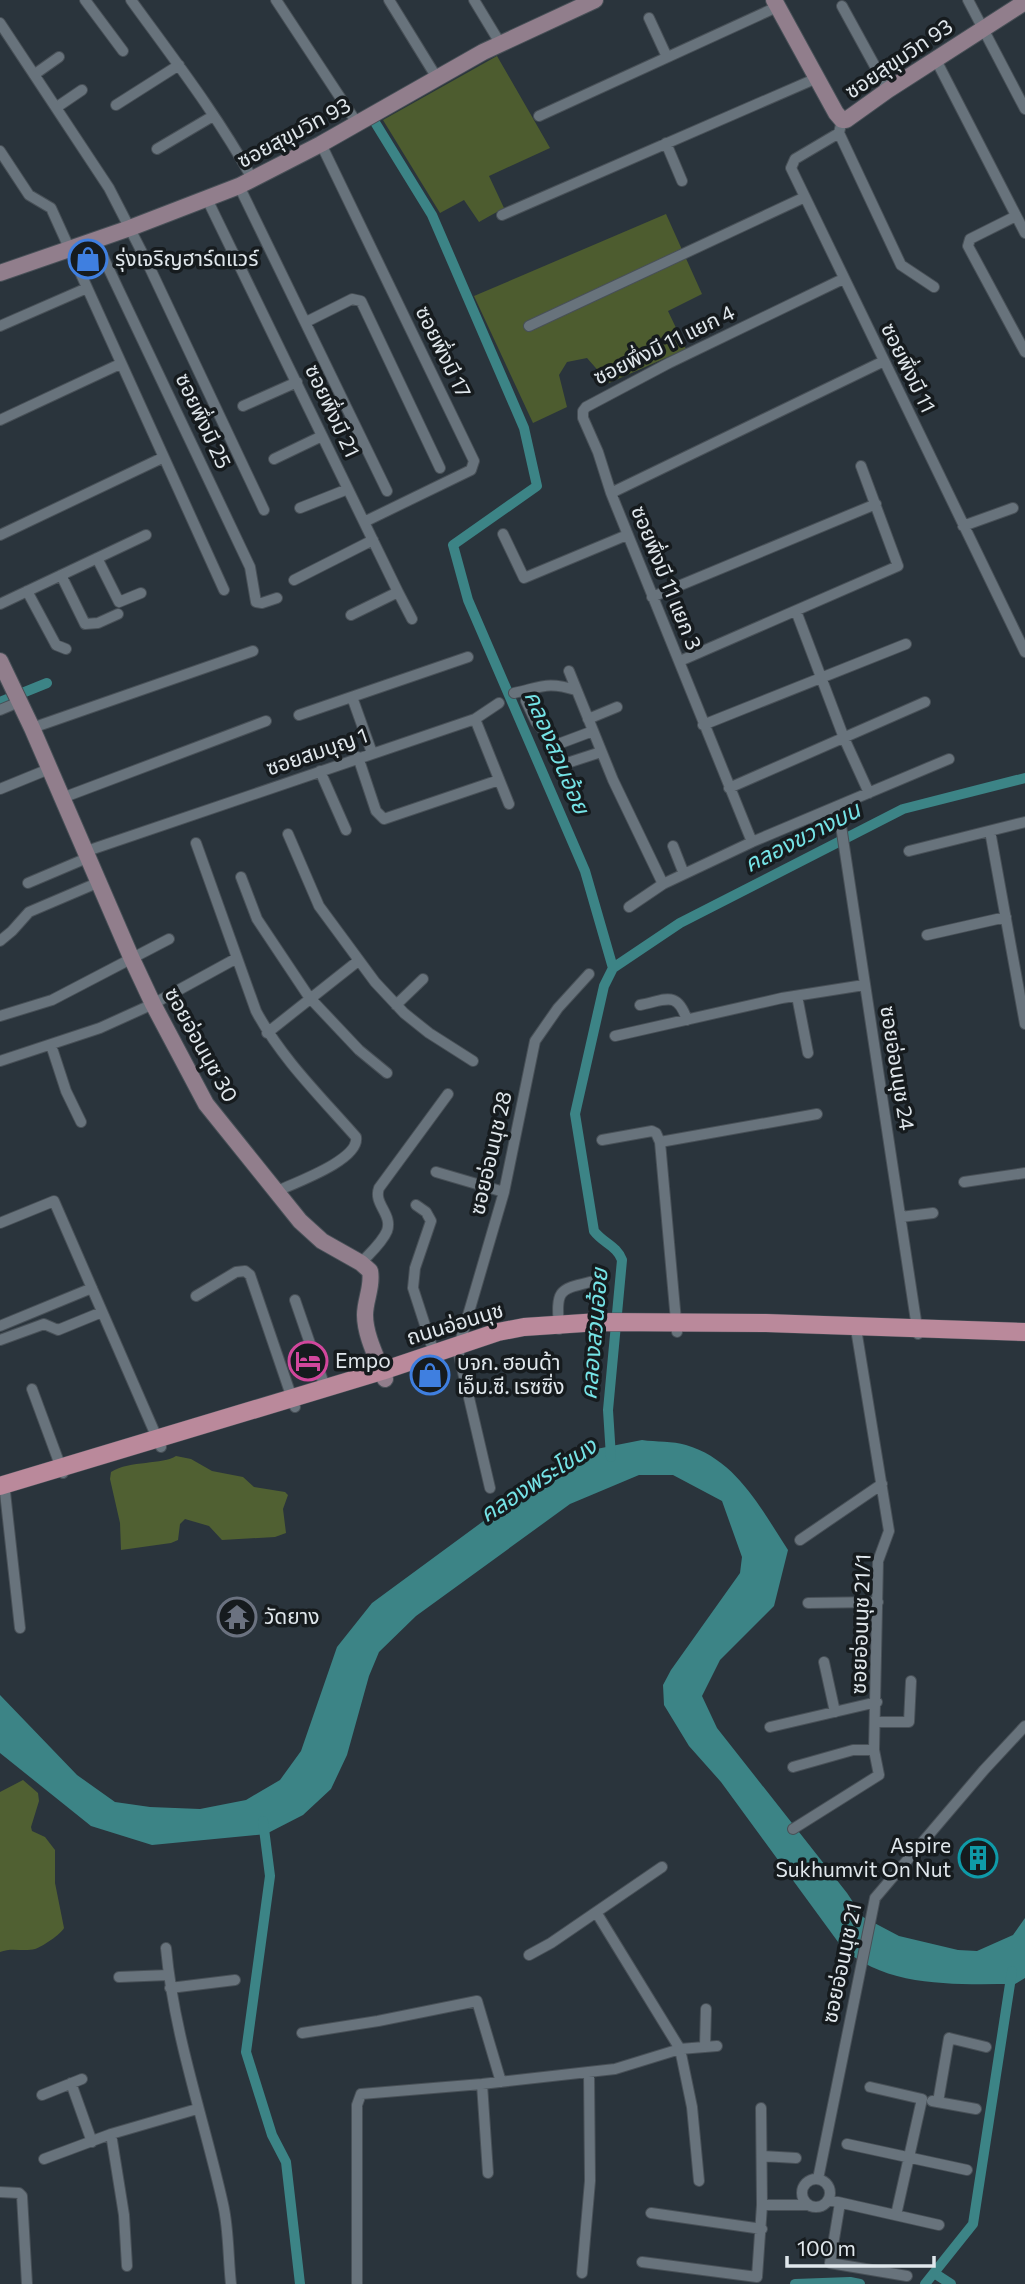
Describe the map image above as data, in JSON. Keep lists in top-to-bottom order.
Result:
{
  "streets": {
    "main road": ["ถนนอ่อนนุช"],
    "street": [
      "ซอยสุขุมวิท 93",
      "ซอยพึ่งมี 11 แยก 4",
      "ซอยพึ่งมี 17",
      "ซอยพึ่งมี 11",
      "ซอยพึ่งมี 21",
      "ซอยพึ่งมี 25",
      "ซอยพึ่งมี 11 แยก 3",
      "ซอยสมบุญ 1",
      "ซอยอ่อนนุช 30",
      "ซอยอ่อนนุช 24",
      "ซอยอ่อนนุช 28",
      "ซอยอ่อนนุช 21/1",
      "ซอยอ่อนนุช 21"
    ]
  },
  "crossings": [
    ["ซอยสุขุมวิท 93", "ซอยพึ่งมี 17"],
    ["ซอยสุขุมวิท 93", "ซอยพึ่งมี 11"],
    ["ซอยสุขุมวิท 93", "ซอยพึ่งมี 21"],
    ["ซอยสุขุมวิท 93", "ซอยพึ่งมี 25"],
    ["ซอยพึ่งมี 11 แยก 4", "ซอยพึ่งมี 11"],
    ["ซอยพึ่งมี 11 แยก 4", "ซอยพึ่งมี 11 แยก 3"],
    ["ซอยพึ่งมี 17", "ซอยพึ่งมี 21"],
    ["ซอยพึ่งมี 11", "ซอยพึ่งมี 11 แยก 3"],
    ["ซอยสมบุญ 1", "ซอยอ่อนนุช 30"],
    ["ซอยอ่อนนุช 24", "ถนนอ่อนนุช"],
    ["ซอยอ่อนนุช 28", "ถนนอ่อนนุช"],
    ["ถนนอ่อนนุช", "ซอยอ่อนนุช 21/1"]
  ],
  "water": ["คลองสวนอ้อย", "คลองขวางบน", "คลองพระโขนง"],
  "places": {
    "shop": ["รุ่งเจริญฮาร์ดแวร์", "บจก. ฮอนด้า เอ็ม.ซี. เรซซิ่ง"],
    "hotel": ["Empo"],
    "temple": ["วัดยาง"],
    "building": ["Aspire Sukhumvit On Nut"]
  },
  "scale_bar": "100 m"
}
